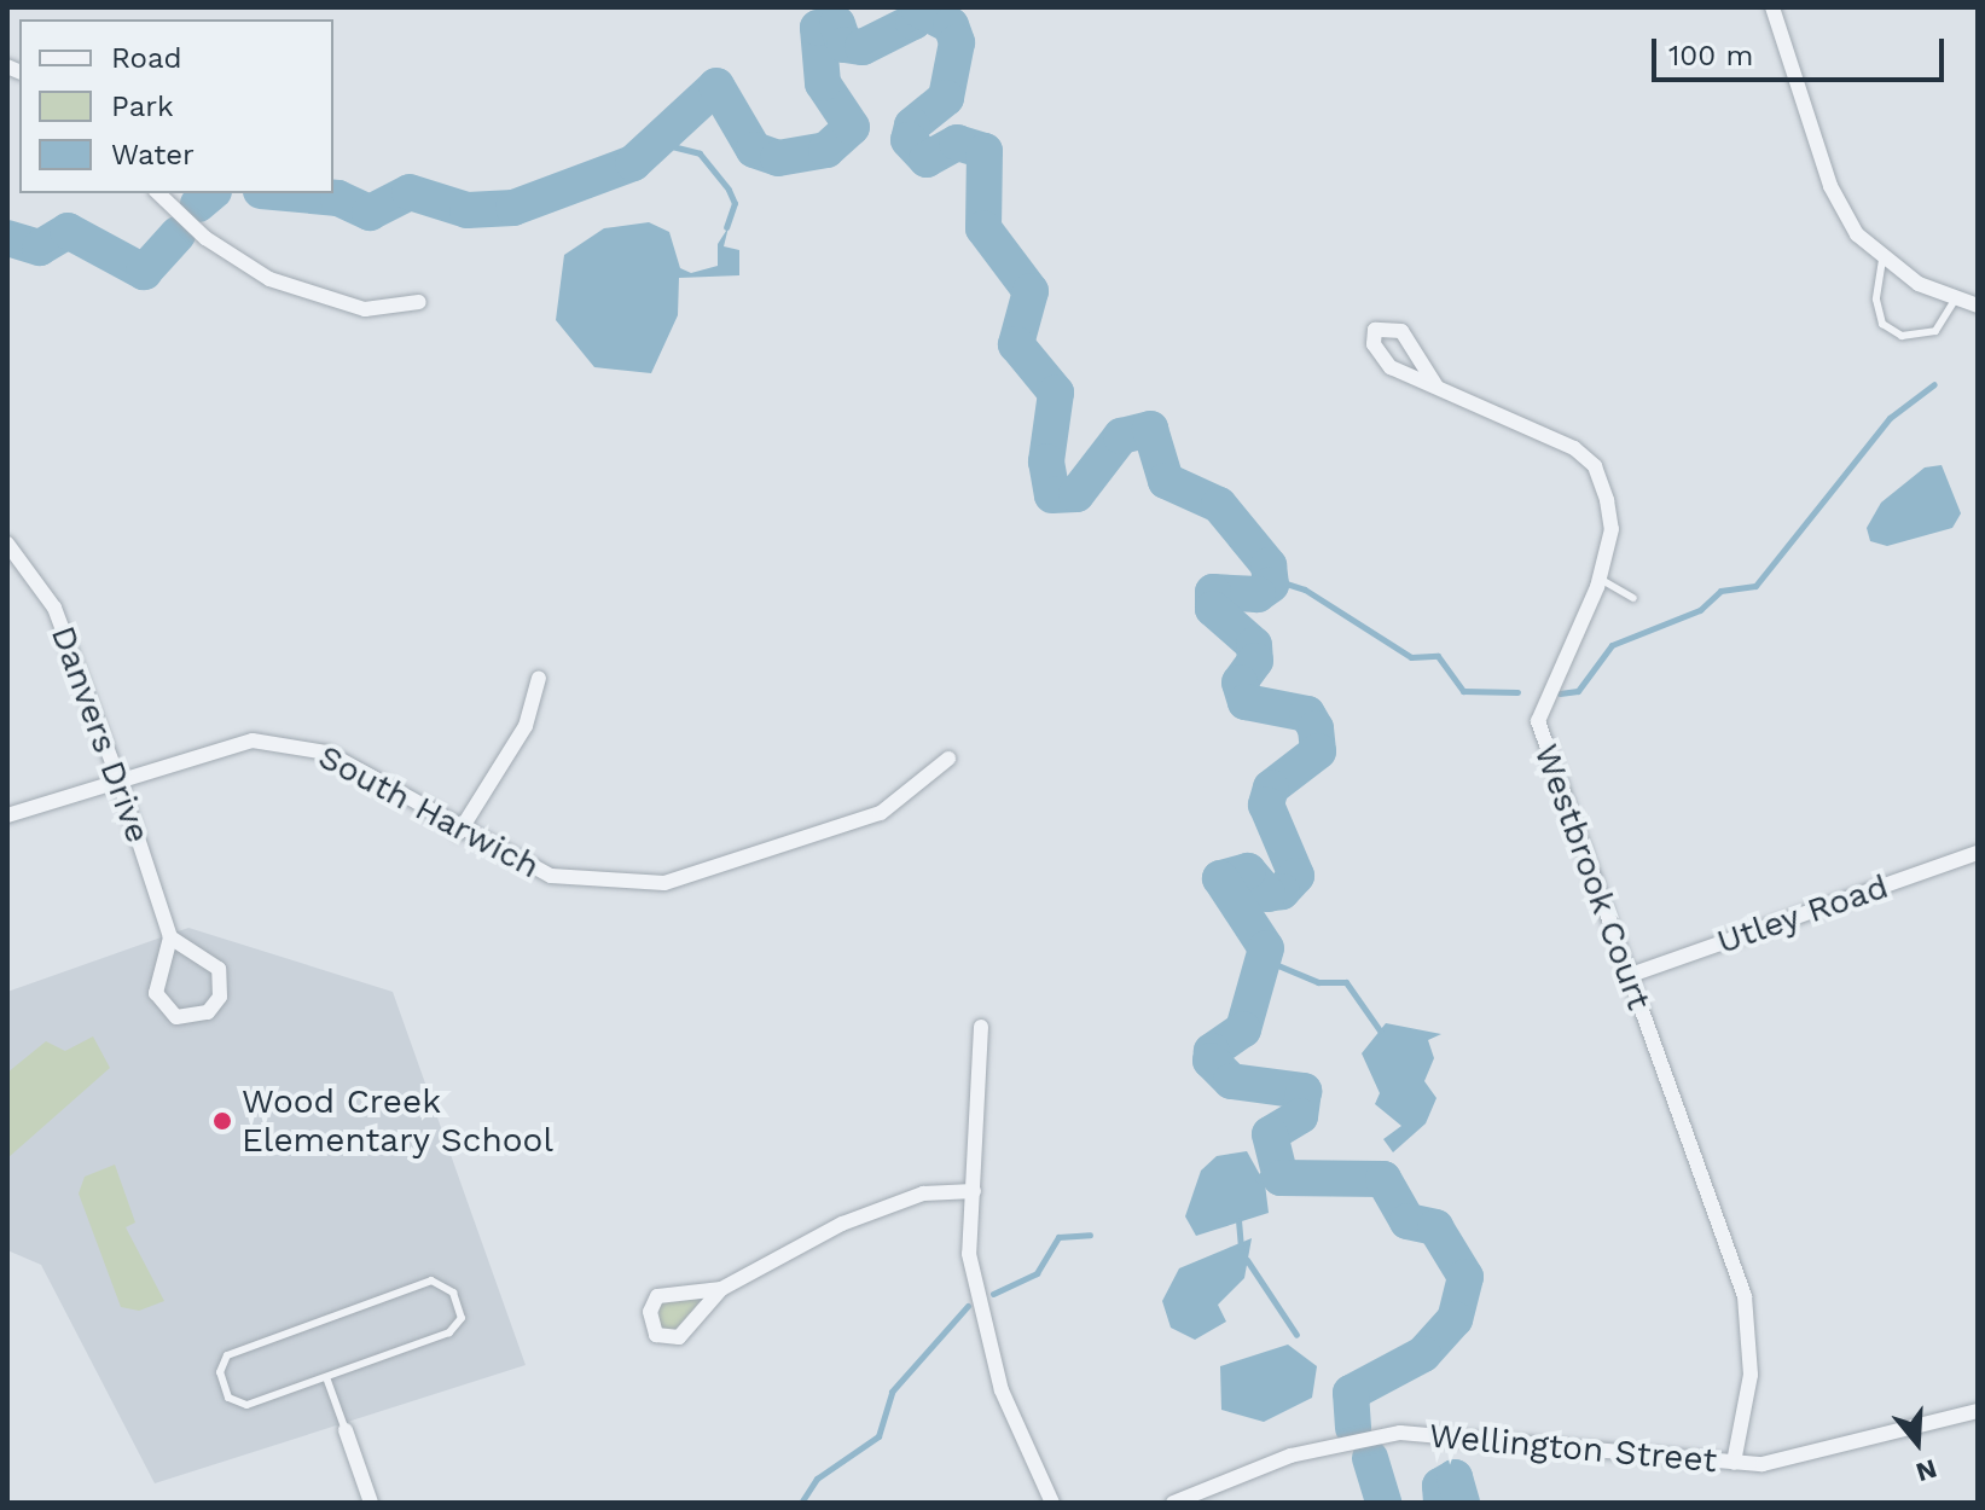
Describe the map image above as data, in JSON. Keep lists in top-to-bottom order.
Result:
{
  "streets": {
    "street": [
      "Danvers Drive",
      "South Harwich",
      "Westbrook Court",
      "Utley Road",
      "Wellington Street"
    ]
  },
  "crossings": [
    ["Danvers Drive", "South Harwich"],
    ["Westbrook Court", "Utley Road"],
    ["Westbrook Court", "Wellington Street"]
  ],
  "places": ["Wood Creek Elementary School"],
  "legend": ["Road", "Park", "Water"],
  "scale_bar": "100 m",
  "north": "bottom"
}
